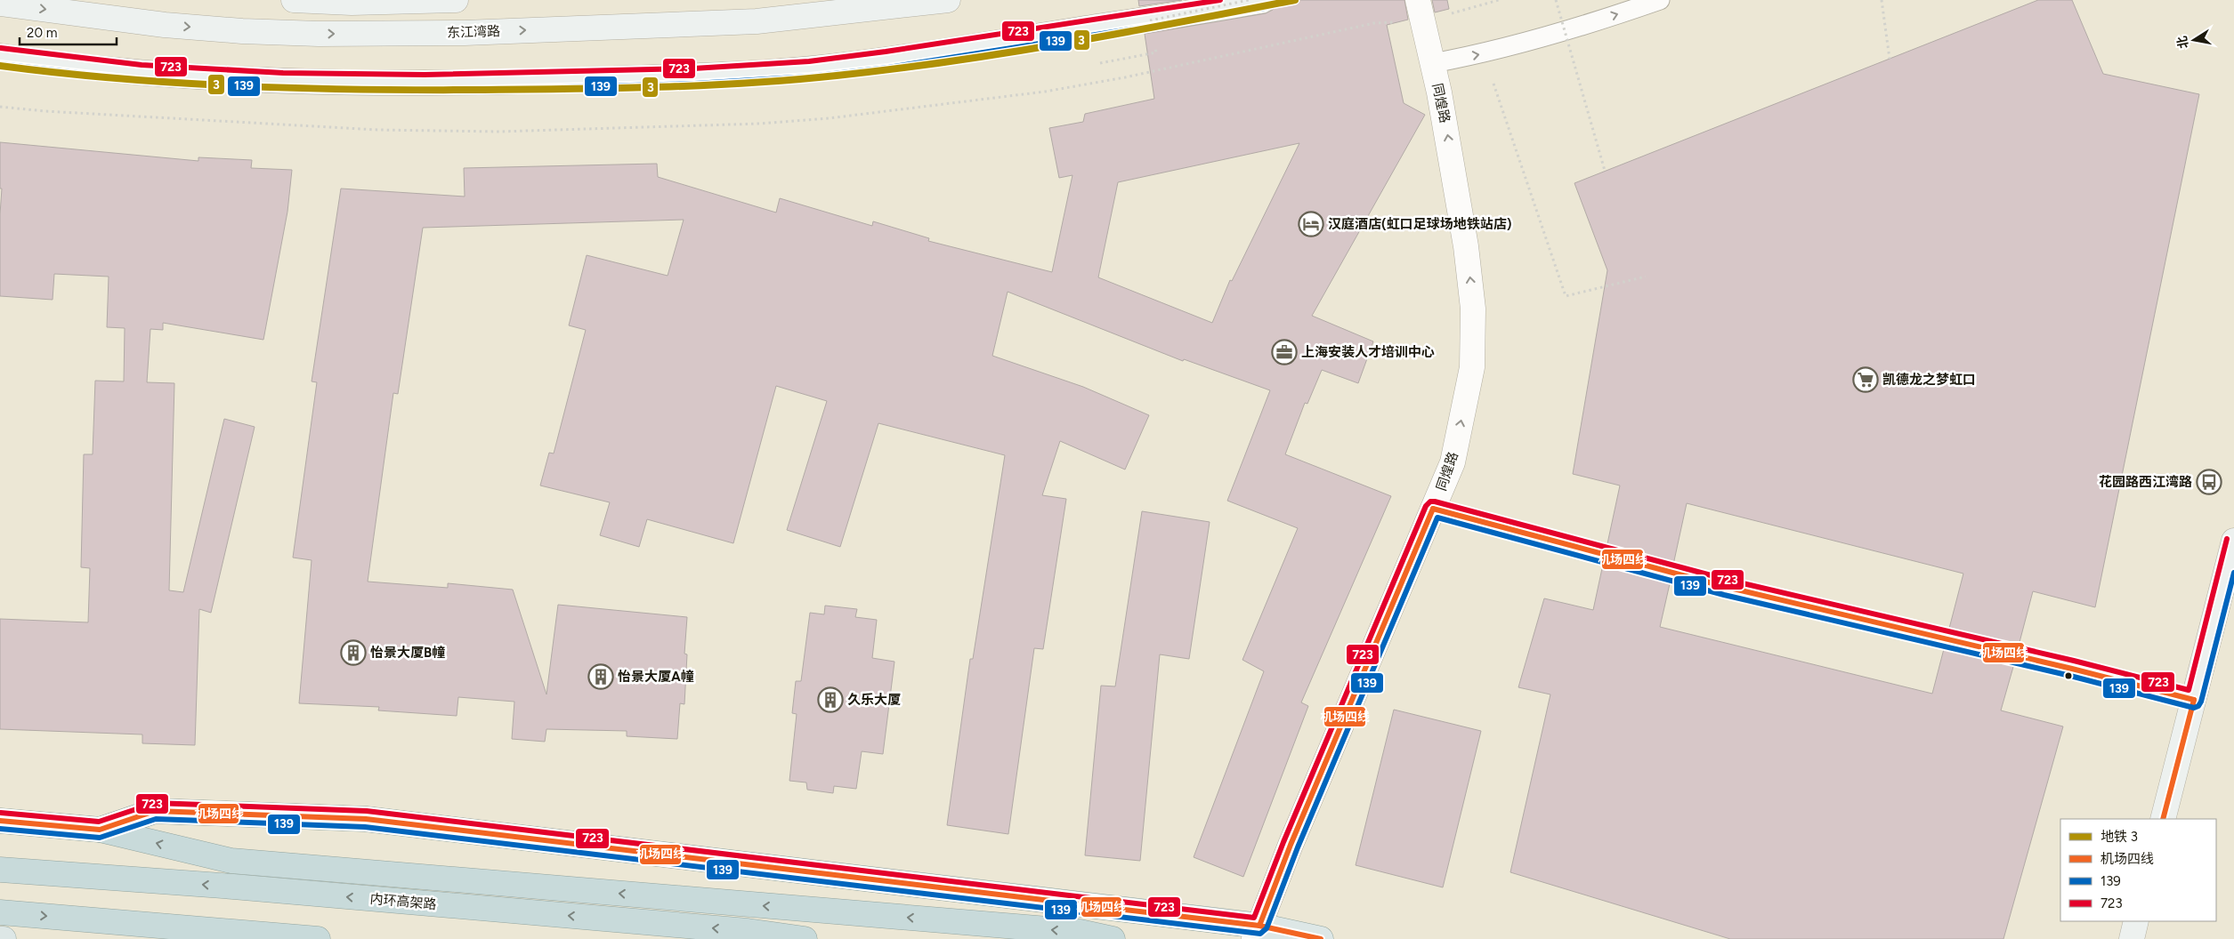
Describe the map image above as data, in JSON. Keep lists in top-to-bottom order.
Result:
{
  "streets": {
    "highway": ["内环高架路"],
    "main road": ["东江湾路"],
    "street": ["同煌路"]
  },
  "one_way": ["同煌路"],
  "places": {
    "hotel": ["汉庭酒店(虹口足球场地铁站店)"],
    "office": ["上海安装人才培训中心"],
    "supermarket": ["凯德龙之梦虹口"],
    "bus stop": ["花园路西江湾路"],
    "building": ["怡景大厦B幢", "怡景大厦A幢", "久乐大厦"]
  },
  "lines": [
    "metro line 3",
    "transit line 723",
    "transit line 139",
    "transit line 机场四线"
  ],
  "legend": [
    "地铁 3",
    "机场四线",
    "139",
    "723"
  ],
  "scale_bar": "20 m",
  "north": "left"
}
